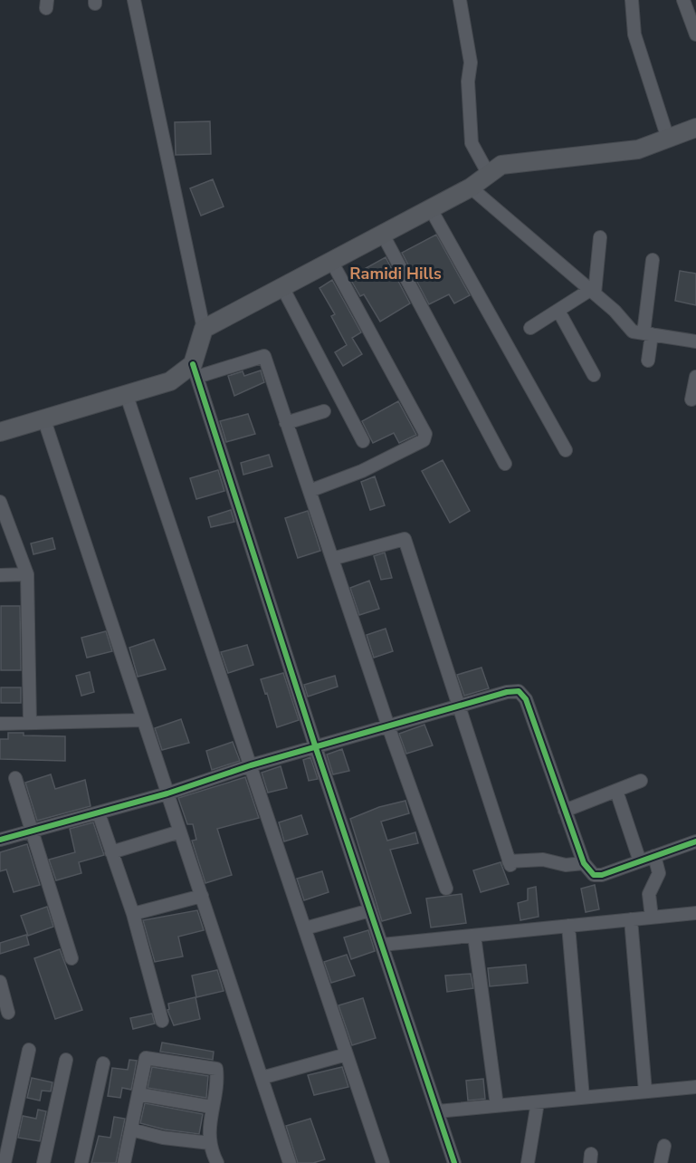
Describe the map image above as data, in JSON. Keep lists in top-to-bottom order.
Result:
{
  "districts": ["Ramidi Hills"]
}
